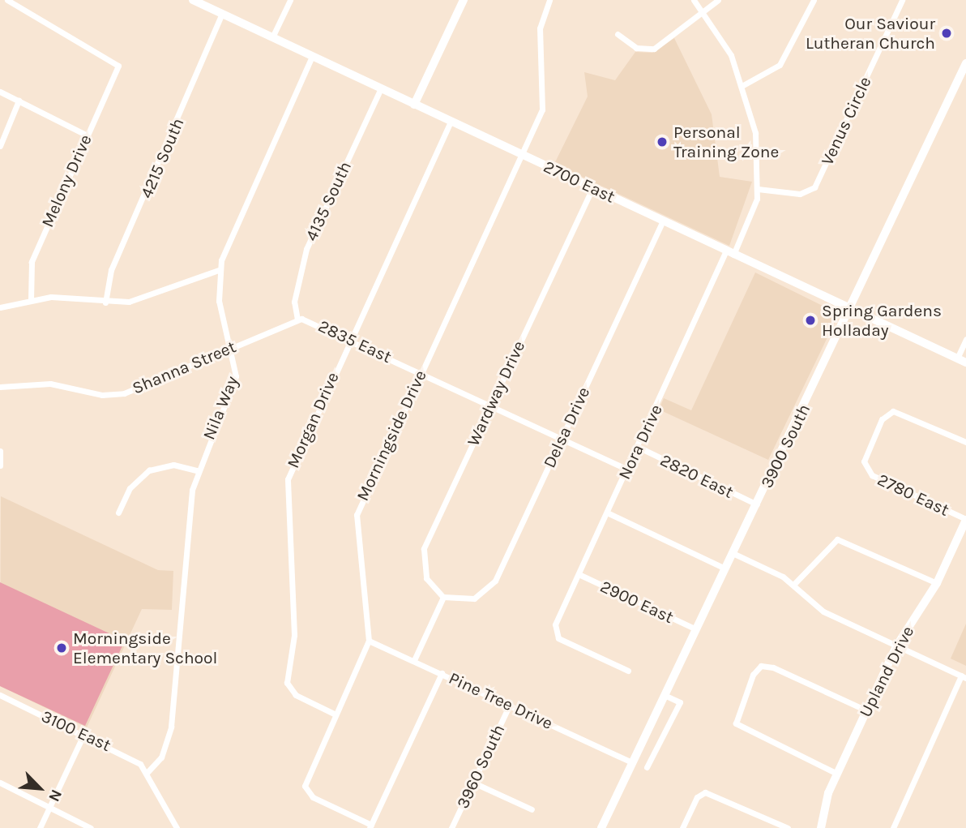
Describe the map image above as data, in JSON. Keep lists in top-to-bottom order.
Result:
{
  "streets": {
    "street": [
      "Venus Circle",
      "4215 South",
      "Melony Drive",
      "2700 East",
      "4135 South",
      "2835 East",
      "Shanna Street",
      "Wardway Drive",
      "Nila Way",
      "Morgan Drive",
      "Delsa Drive",
      "Morningside Drive",
      "Nora Drive",
      "3900 South",
      "2820 East",
      "2780 East",
      "2900 East",
      "Upland Drive",
      "Pine Tree Drive",
      "3100 East",
      "3960 South"
    ]
  },
  "crossings": [
    ["Venus Circle", "Nora Drive"],
    ["4215 South", "2700 East"],
    ["2700 East", "4135 South"],
    ["2700 East", "Wardway Drive"],
    ["2700 East", "Nila Way"],
    ["2700 East", "Morgan Drive"],
    ["2700 East", "Delsa Drive"],
    ["2700 East", "Morningside Drive"],
    ["2700 East", "Nora Drive"],
    ["2700 East", "3900 South"],
    ["4135 South", "2835 East"],
    ["4135 South", "Shanna Street"],
    ["2835 East", "Shanna Street"],
    ["2835 East", "Wardway Drive"],
    ["2835 East", "Morgan Drive"],
    ["2835 East", "Delsa Drive"],
    ["2835 East", "Morningside Drive"],
    ["2835 East", "Nora Drive"],
    ["Shanna Street", "Nila Way"],
    ["Wardway Drive", "Delsa Drive"],
    ["Nila Way", "3100 East"],
    ["Morningside Drive", "Pine Tree Drive"],
    ["Nora Drive", "2820 East"],
    ["Nora Drive", "2900 East"],
    ["3900 South", "2820 East"],
    ["3900 South", "2900 East"],
    ["3900 South", "Pine Tree Drive"],
    ["2780 East", "Upland Drive"],
    ["Pine Tree Drive", "3960 South"]
  ],
  "places": [
    "Our Saviour Lutheran Church",
    "Personal Training Zone",
    "Spring Gardens Holladay",
    "Morningside Elementary School"
  ],
  "north": "bottom right"
}
